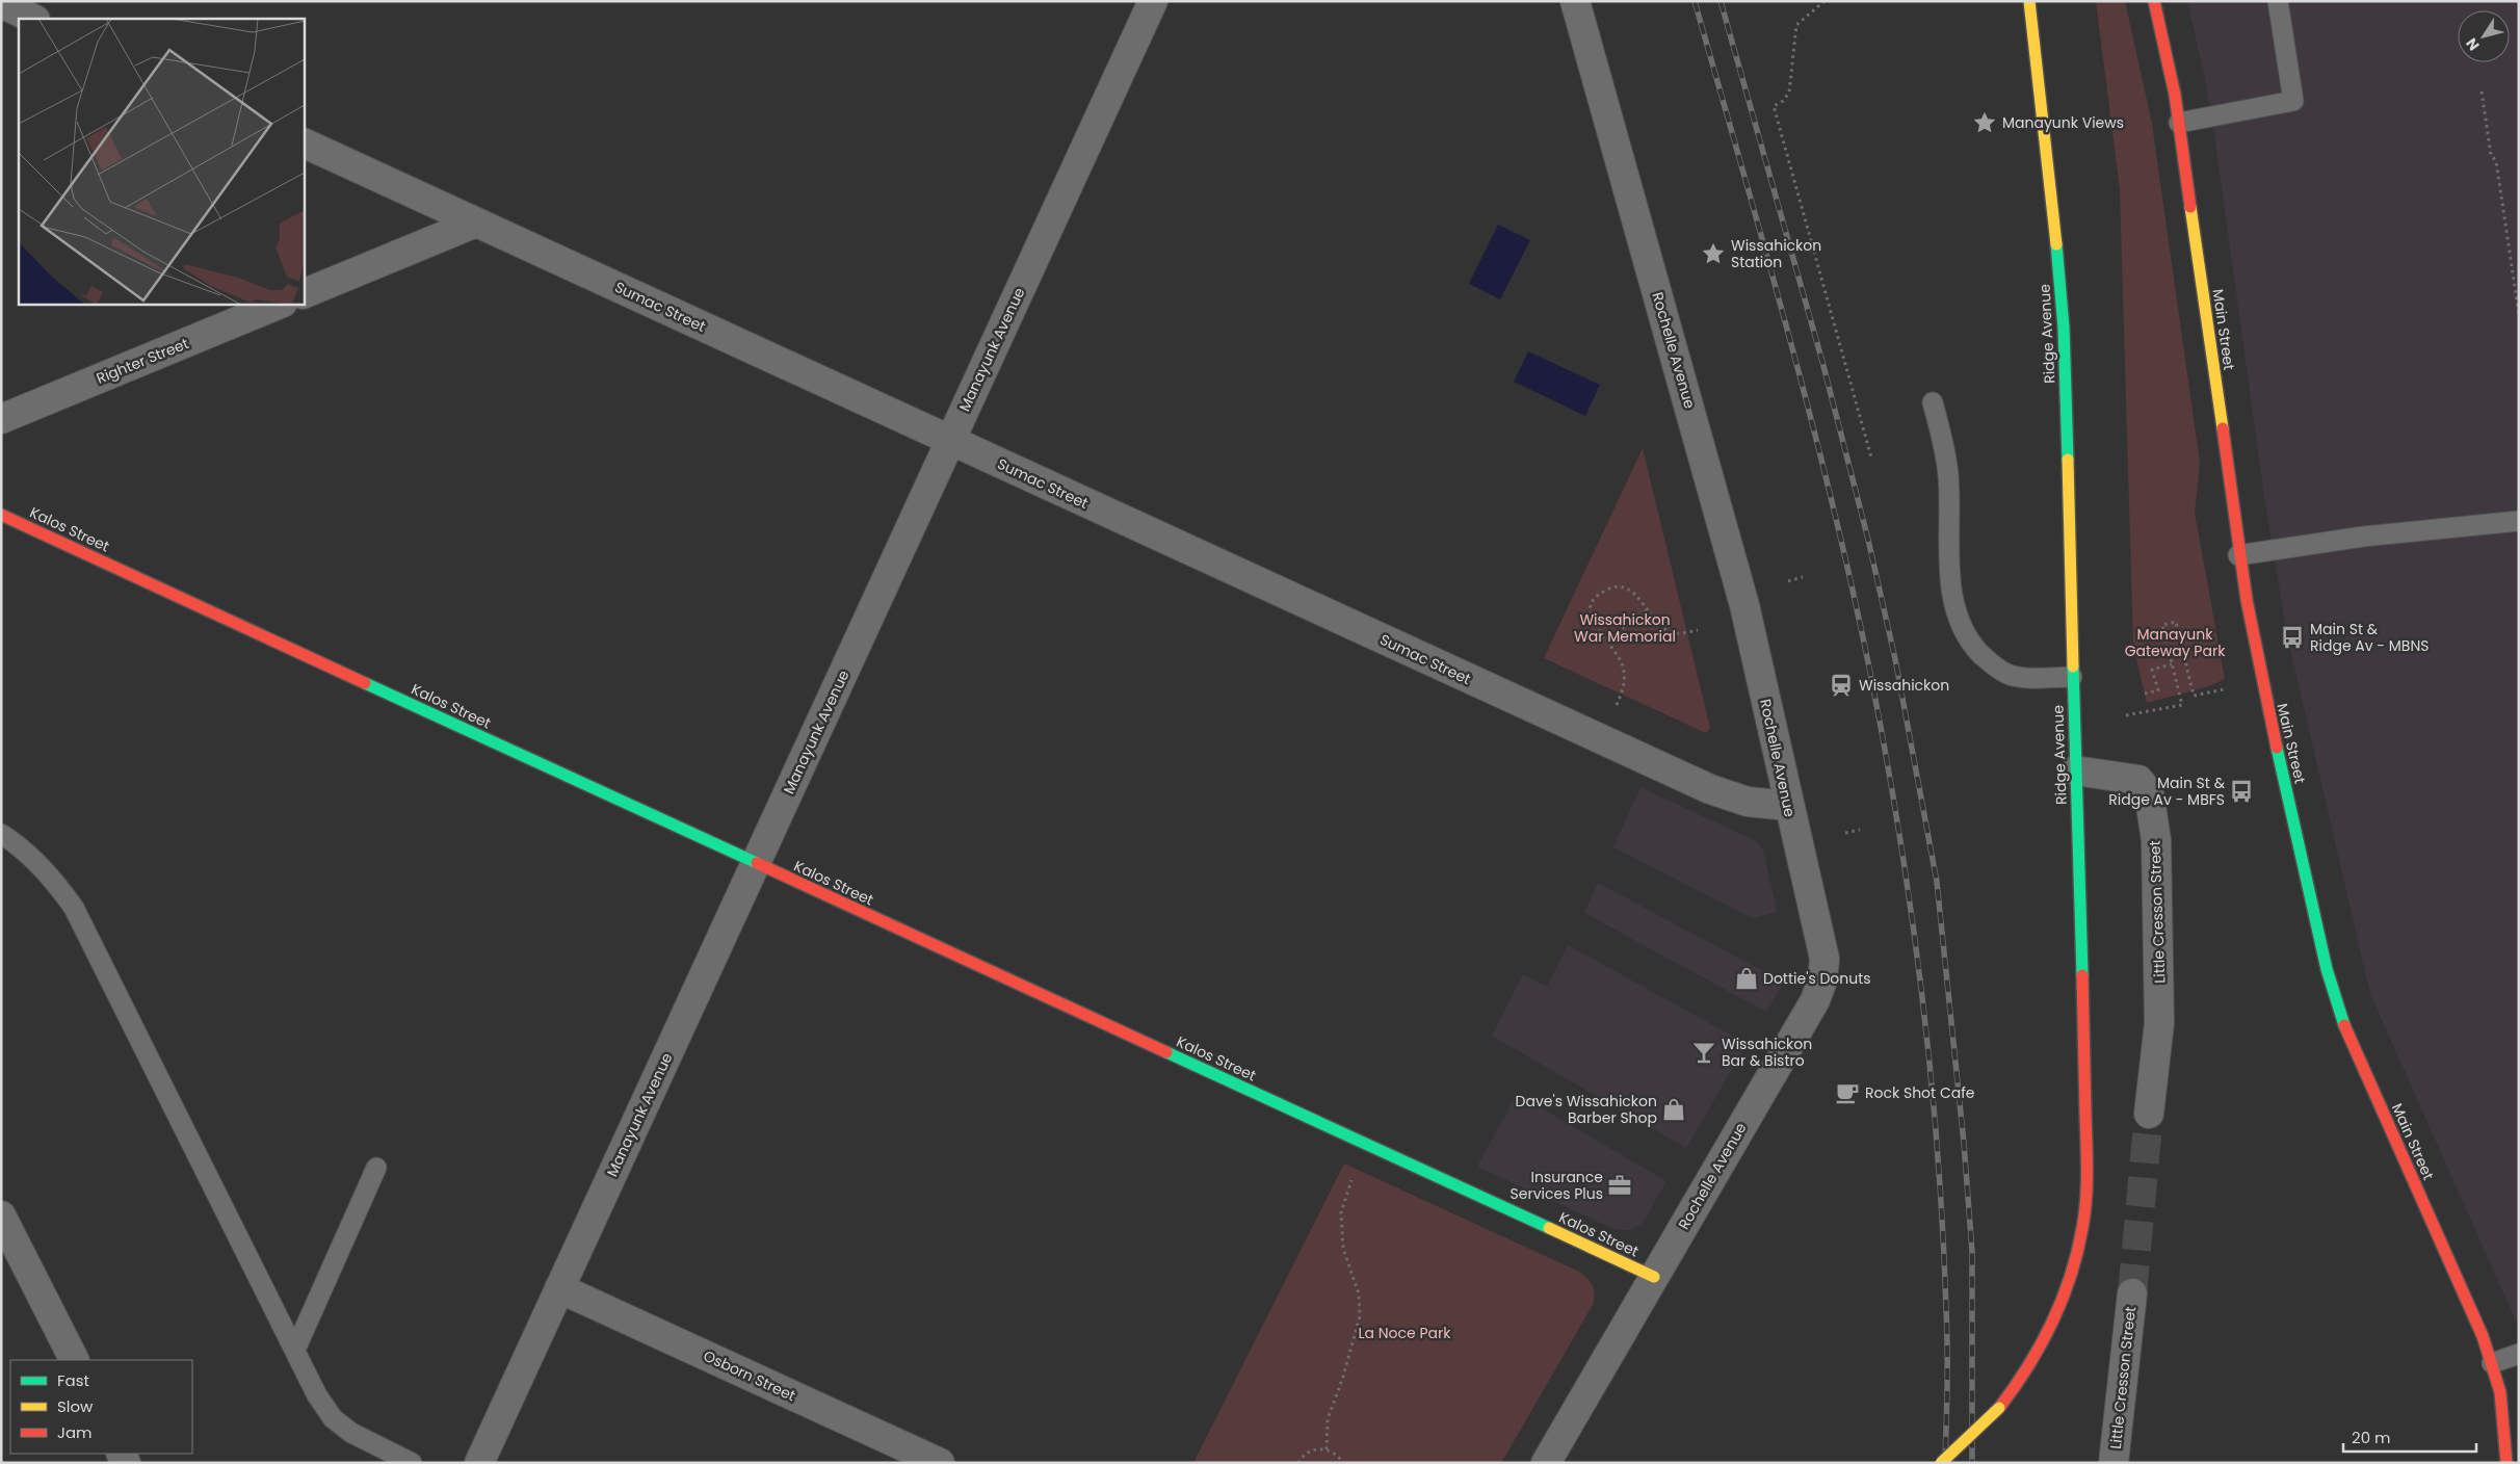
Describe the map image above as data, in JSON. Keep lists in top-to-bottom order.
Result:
{
  "streets": {
    "street": [
      "Sumac Street",
      "Main Street",
      "Ridge Avenue",
      "Manayunk Avenue",
      "Rochelle Avenue",
      "Righter Street",
      "Kalos Street",
      "Little Cresson Street",
      "Osborn Street"
    ]
  },
  "crossings": [
    ["Sumac Street", "Manayunk Avenue"],
    ["Sumac Street", "Rochelle Avenue"],
    ["Ridge Avenue", "Little Cresson Street"],
    ["Manayunk Avenue", "Kalos Street"],
    ["Manayunk Avenue", "Osborn Street"],
    ["Rochelle Avenue", "Kalos Street"]
  ],
  "parks": ["Wissahickon War Memorial", "Manayunk Gateway Park", "La Noce Park"],
  "places": {
    "place": ["Manayunk Views", "Wissahickon Station"],
    "bus stop": ["Main St & Ridge Av - MBNS", "Main St & Ridge Av - MBFS"],
    "station": ["Wissahickon"],
    "shop": ["Dottie's Donuts", "Dave's Wissahickon Barber Shop"],
    "bar": ["Wissahickon Bar & Bistro"],
    "cafe": ["Rock Shot Cafe"],
    "office": ["Insurance Services Plus"]
  },
  "legend": ["Fast", "Slow", "Jam"],
  "scale_bar": "20 m",
  "north": "bottom left"
}
